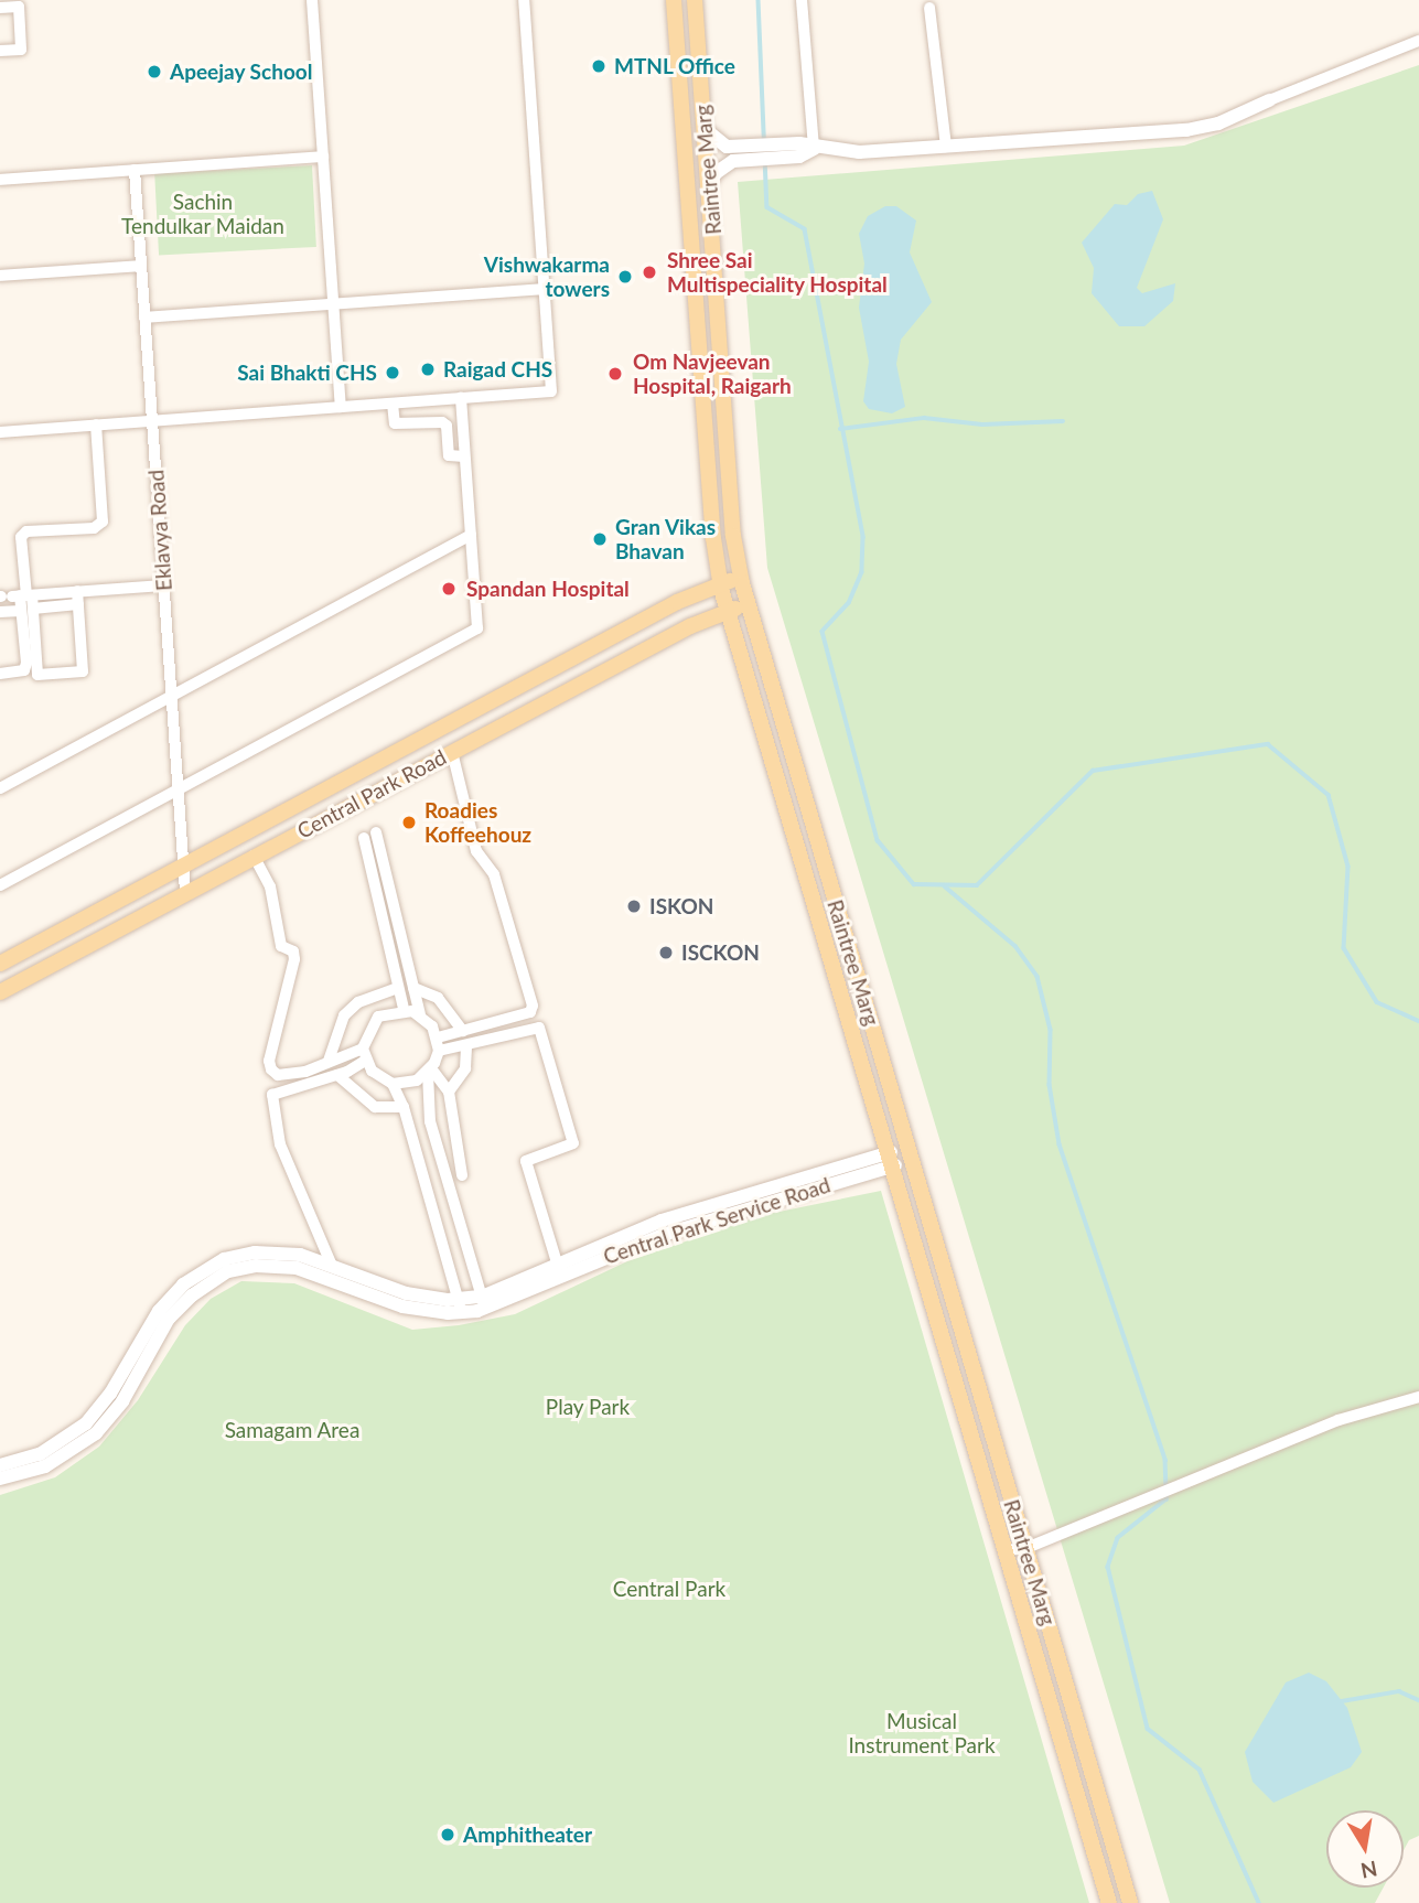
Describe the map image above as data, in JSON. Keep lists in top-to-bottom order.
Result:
{
  "streets": {
    "main road": ["Raintree Marg", "Central Park Road"],
    "street": ["Eklavya Road", "Central Park Service Road"]
  },
  "crossings": [
    ["Raintree Marg", "Central Park Road"],
    ["Raintree Marg", "Central Park Service Road"],
    ["Eklavya Road", "Central Park Road"]
  ],
  "parks": [
    "Sachin Tendulkar Maidan",
    "Play Park",
    "Samagam Area",
    "Central Park",
    "Musical Instrument Park"
  ],
  "places": [
    "MTNL Office",
    "Apeejay School",
    "Shree Sai Multispeciality Hospital",
    "Vishwakarma towers",
    "Raigad CHS",
    "Sai Bhakti CHS",
    "Om Navjeevan Hospital, Raigarh",
    "Gran Vikas Bhavan",
    "Spandan Hospital",
    "Roadies Koffeehouz",
    "ISKON",
    "ISCKON",
    "Amphitheater"
  ],
  "north": "bottom"
}
